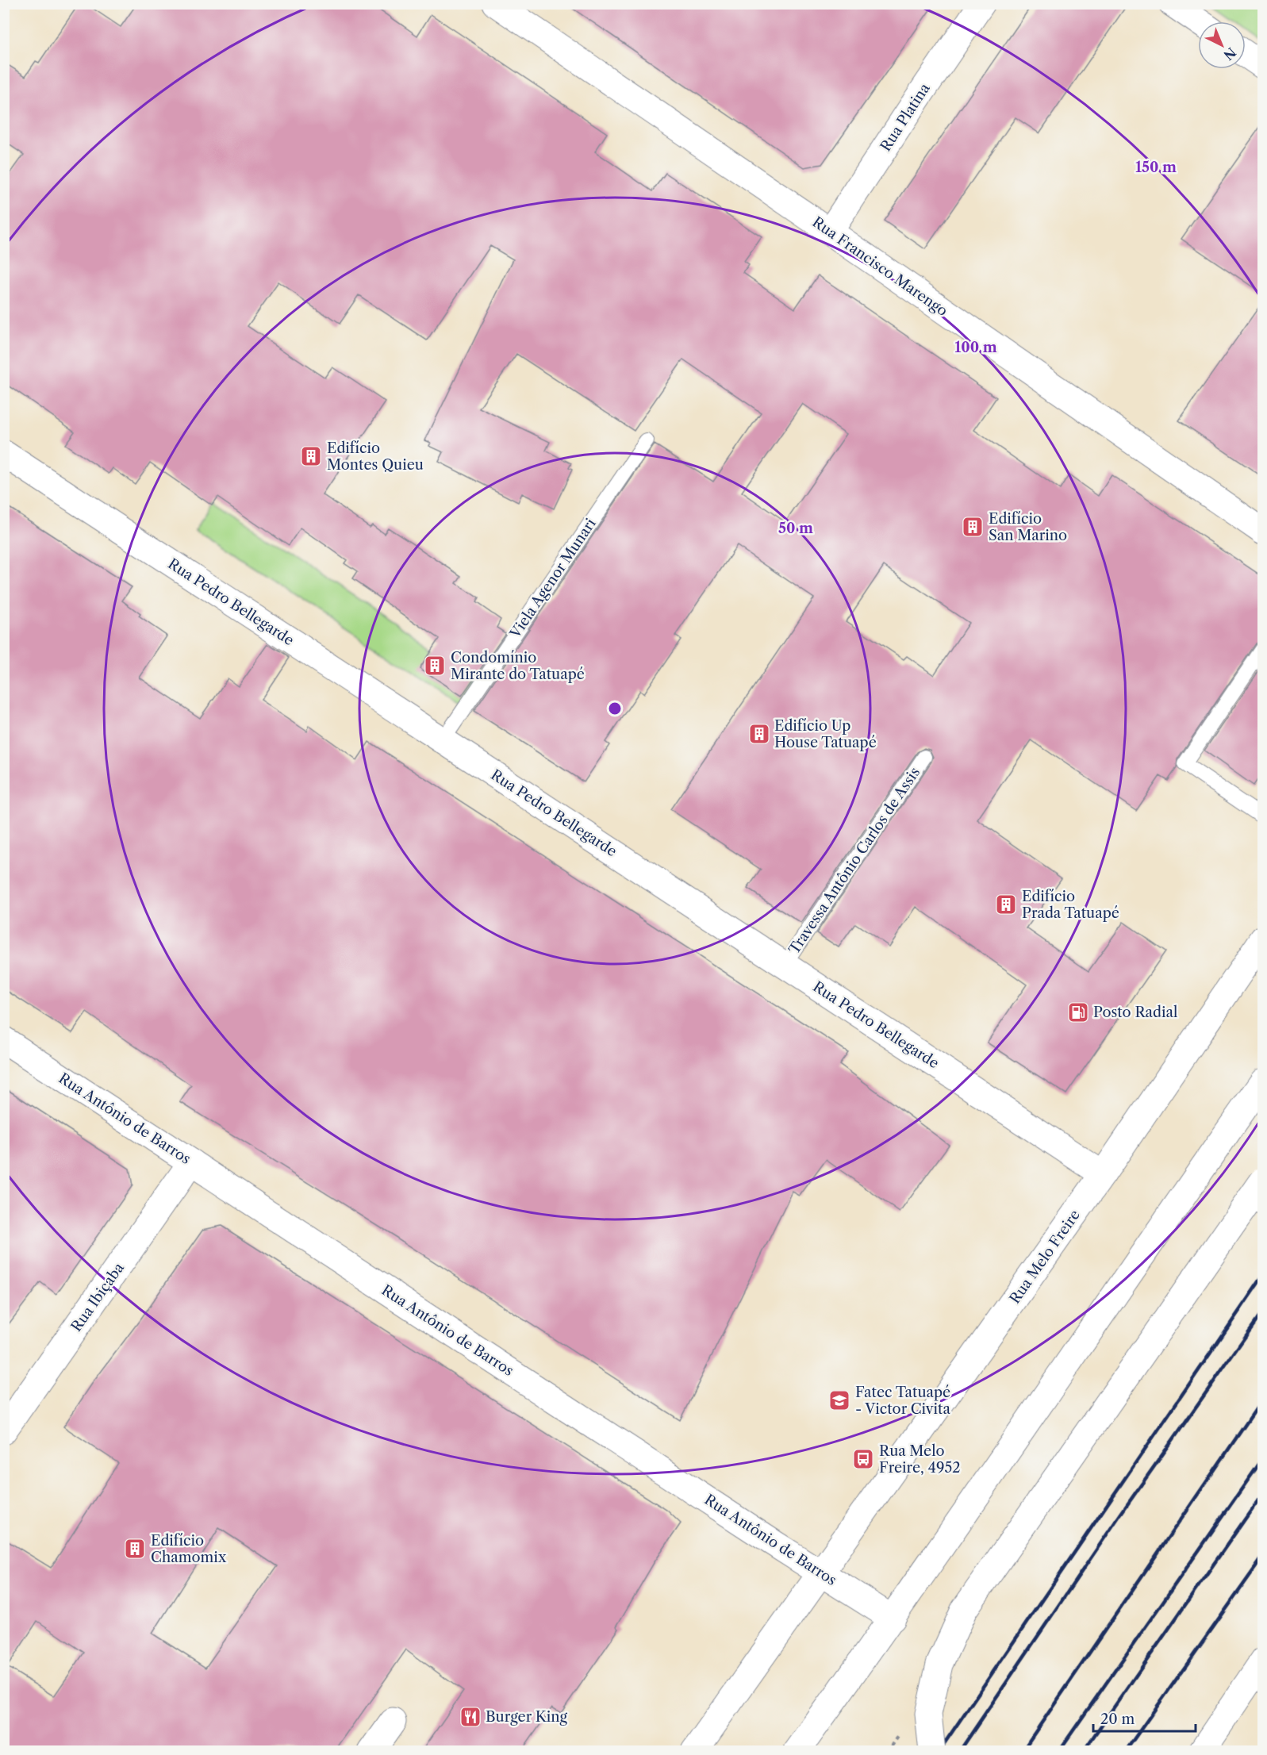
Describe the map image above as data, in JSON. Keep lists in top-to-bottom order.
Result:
{
  "streets": {
    "main road": [
      "Rua Platina",
      "Rua Francisco Marengo",
      "Rua Pedro Bellegarde",
      "Rua Antônio de Barros",
      "Rua Melo Freire",
      "Rua Ibiçaba"
    ],
    "lane": ["Viela Agenor Munari", "Travessa Antônio Carlos de Assis"]
  },
  "crossings": [
    ["Rua Platina", "Rua Francisco Marengo"],
    ["Viela Agenor Munari", "Rua Pedro Bellegarde"],
    ["Rua Pedro Bellegarde", "Travessa Antônio Carlos de Assis"],
    ["Rua Pedro Bellegarde", "Rua Melo Freire"],
    ["Rua Antônio de Barros", "Rua Melo Freire"],
    ["Rua Antônio de Barros", "Rua Ibiçaba"]
  ],
  "places": {
    "building": [
      "Edifício Montes Quieu",
      "Edifício San Marino",
      "Condomínio Mirante do Tatuapé",
      "Edifício Up House Tatuapé",
      "Edifício Prada Tatuapé",
      "Edifício Chamomix"
    ],
    "fuel station": ["Posto Radial"],
    "school or university": ["Fatec Tatuapé - Victor Civita"],
    "bus stop": ["Rua Melo Freire, 4952"],
    "restaurant": ["Burger King"]
  },
  "scale_bar": "20 m",
  "north": "bottom right",
  "rings": ["150 m", "100 m", "50 m"]
}
